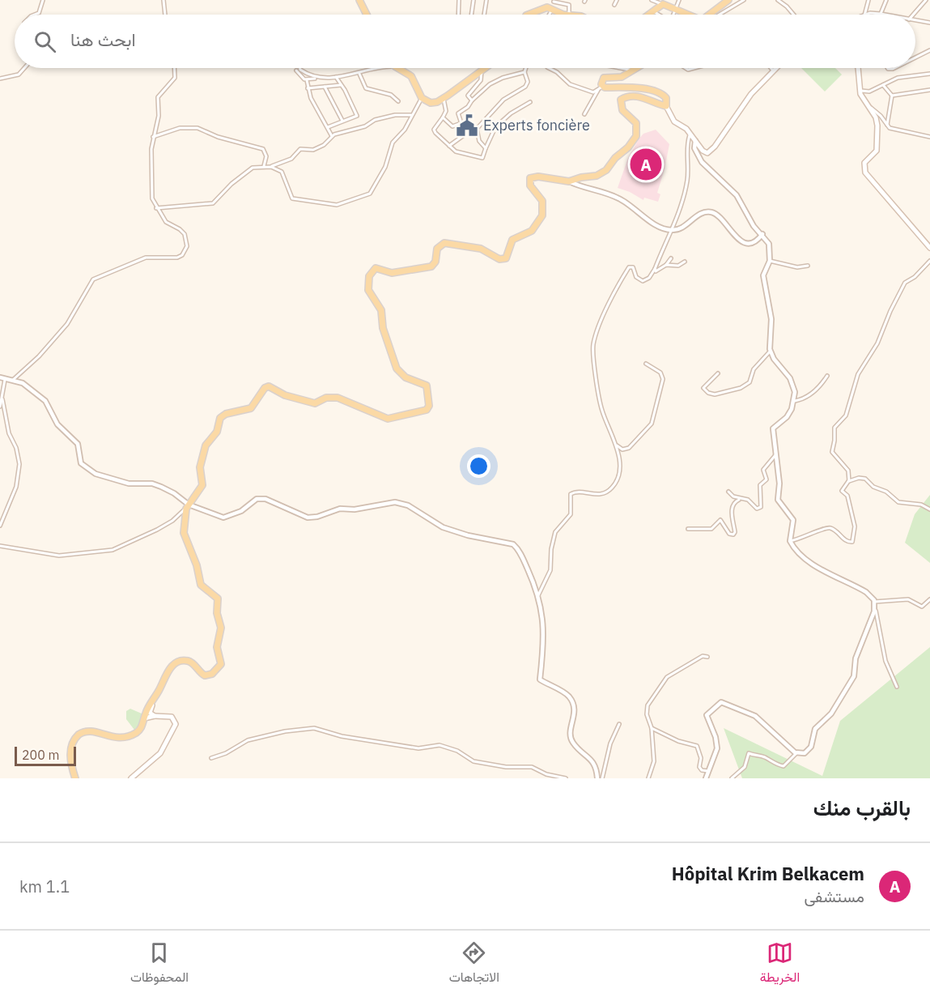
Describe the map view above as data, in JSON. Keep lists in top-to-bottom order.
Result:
{
  "places": {
    "public building": ["Experts foncière"]
  },
  "scale_bar": "200 m",
  "page": {
    "search": "ابحث هنا",
    "pins": "A",
    "scale": "200 m",
    "heading": "بالقرب منك",
    "list": [
      {
        "mark": "A",
        "name": "Hôpital Krim Belkacem",
        "note": "مستشفى",
        "value": "1.1 km"
      }
    ],
    "nav": ["الخريطة", "الاتجاهات", "المحفوظات"]
  }
}
